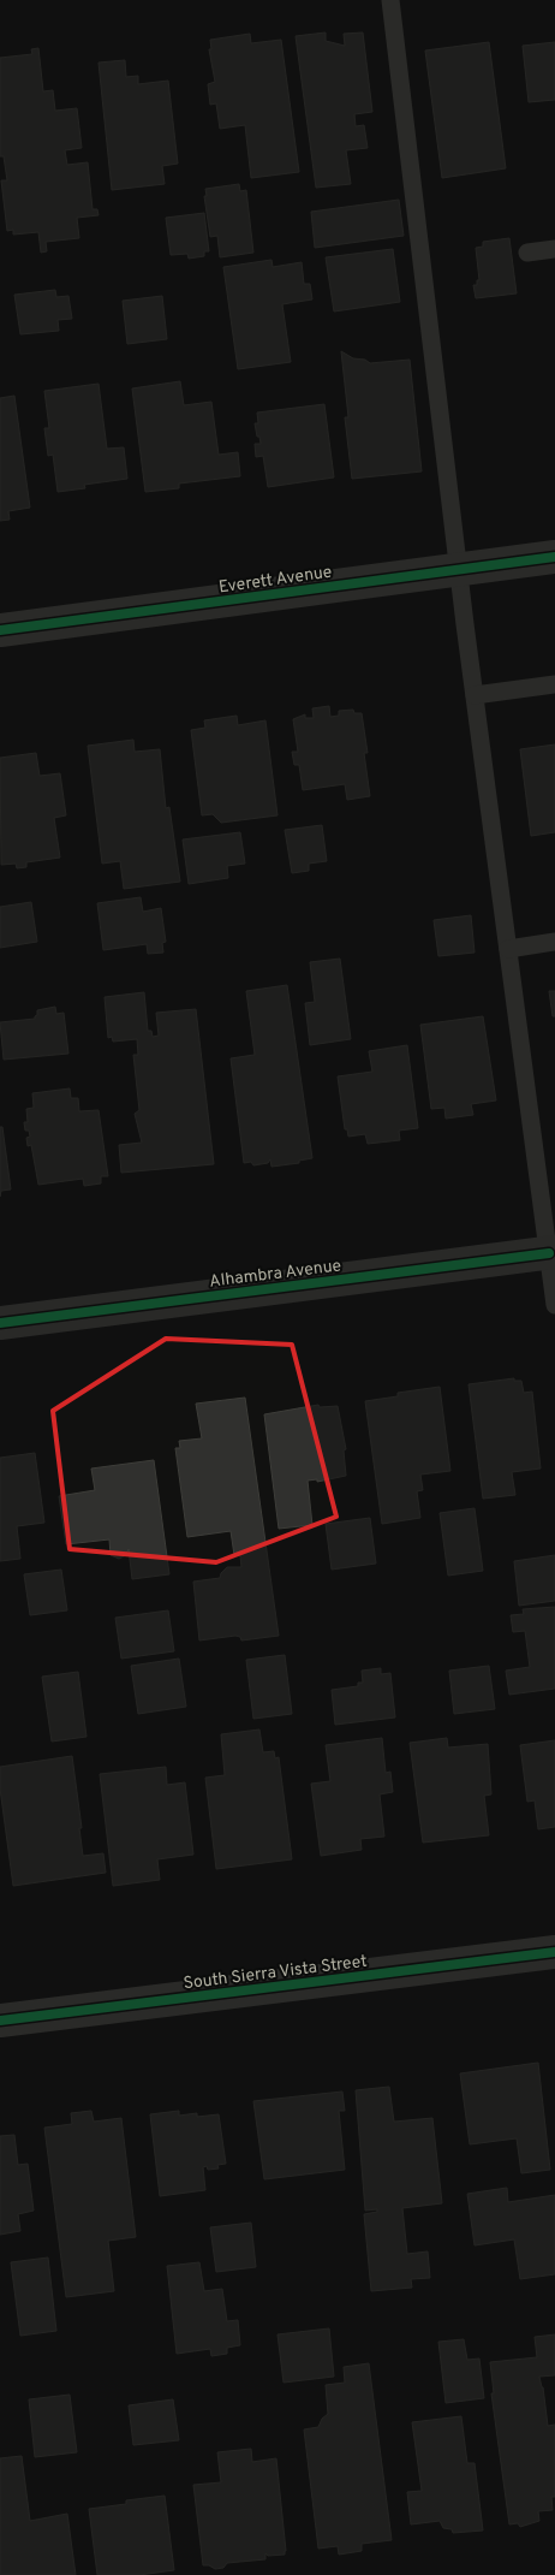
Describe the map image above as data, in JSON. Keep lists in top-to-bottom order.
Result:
{
  "streets": {
    "street": ["Everett Avenue", "Alhambra Avenue", "South Sierra Vista Street"]
  }
}
